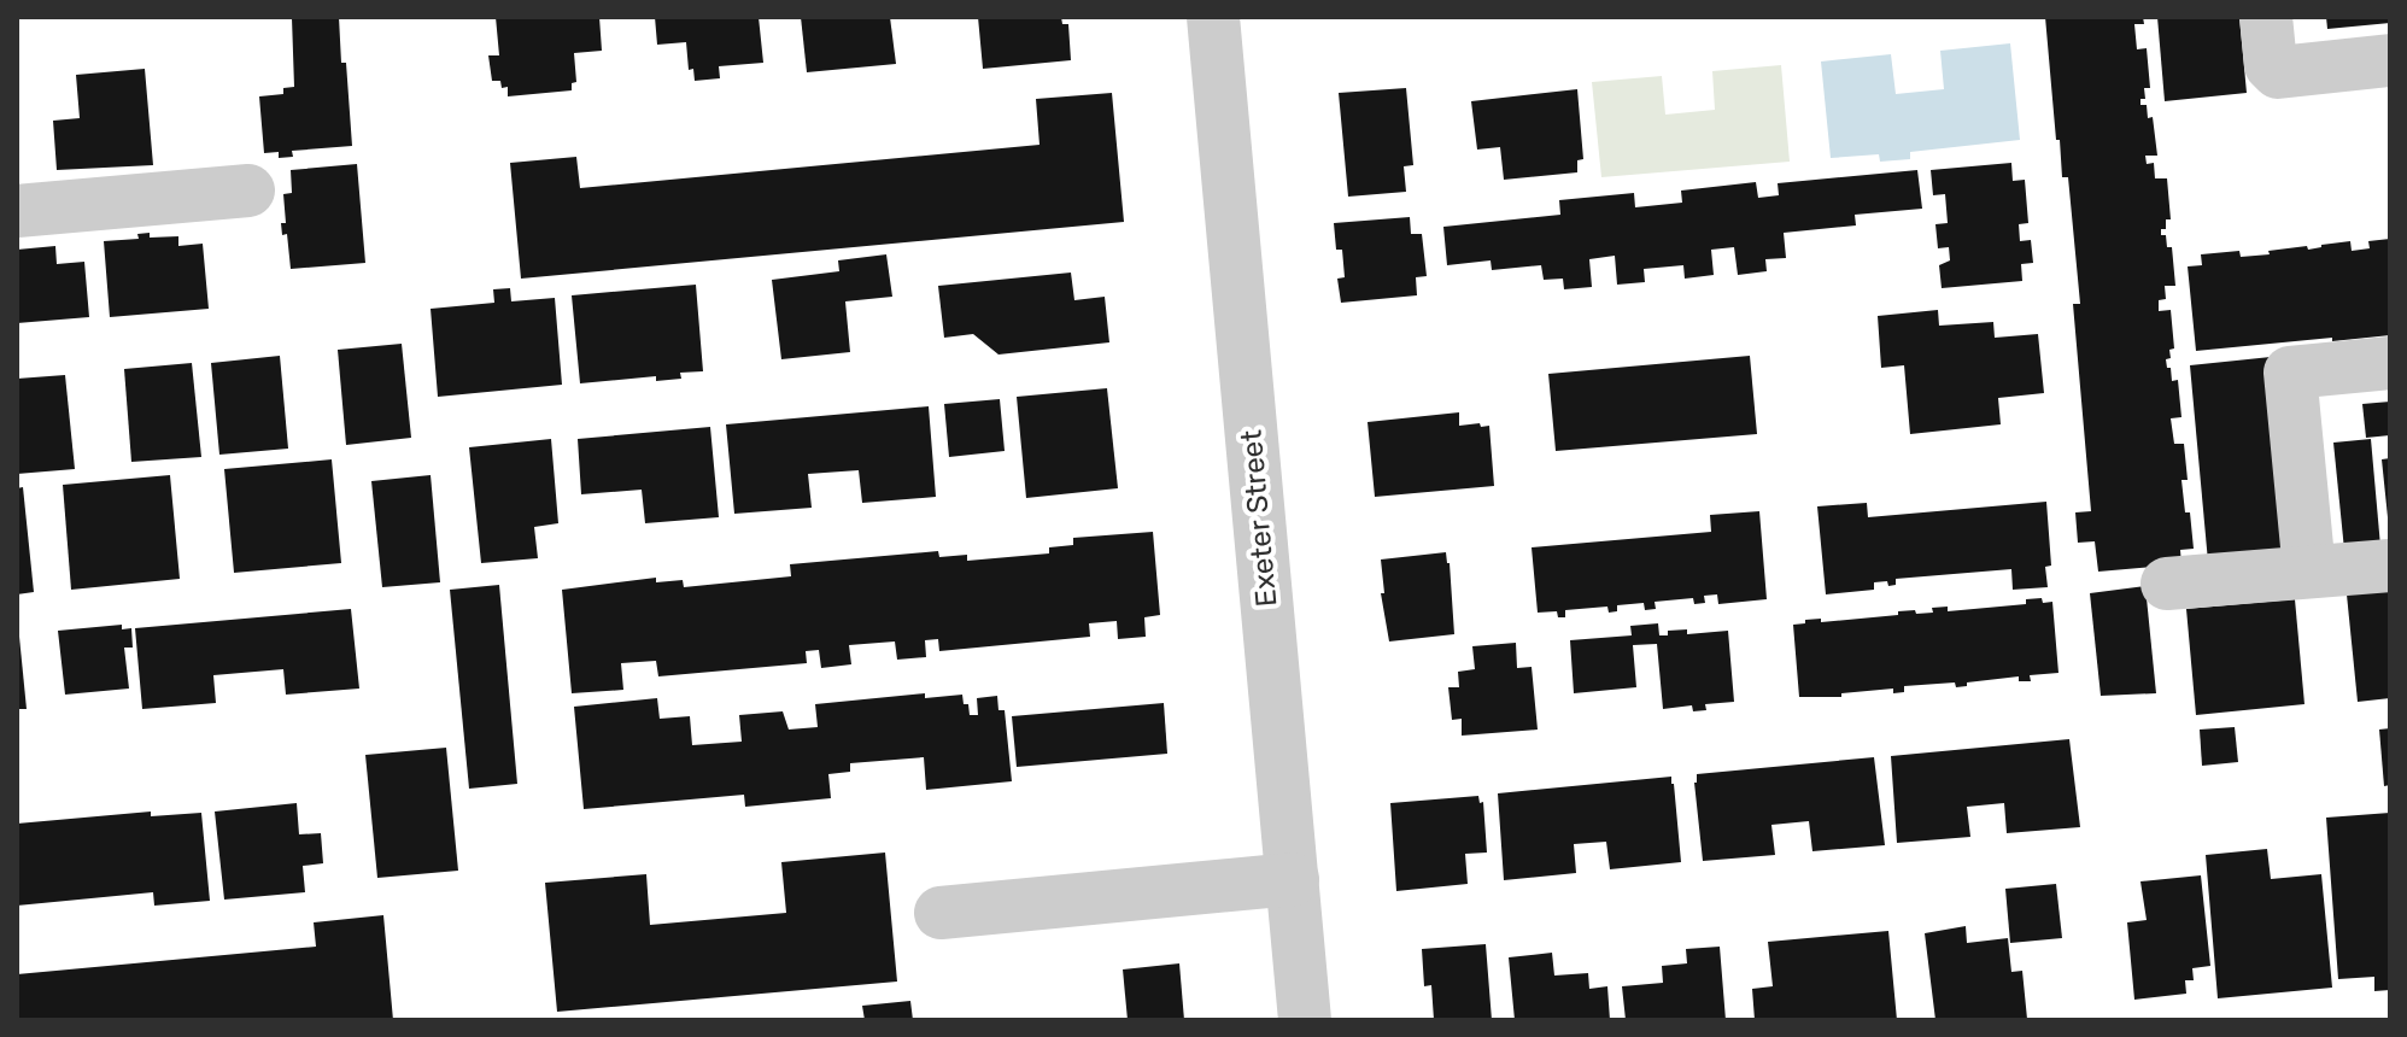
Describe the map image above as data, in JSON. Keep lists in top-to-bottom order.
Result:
{
  "streets": {
    "street": ["Exeter Street"]
  }
}
